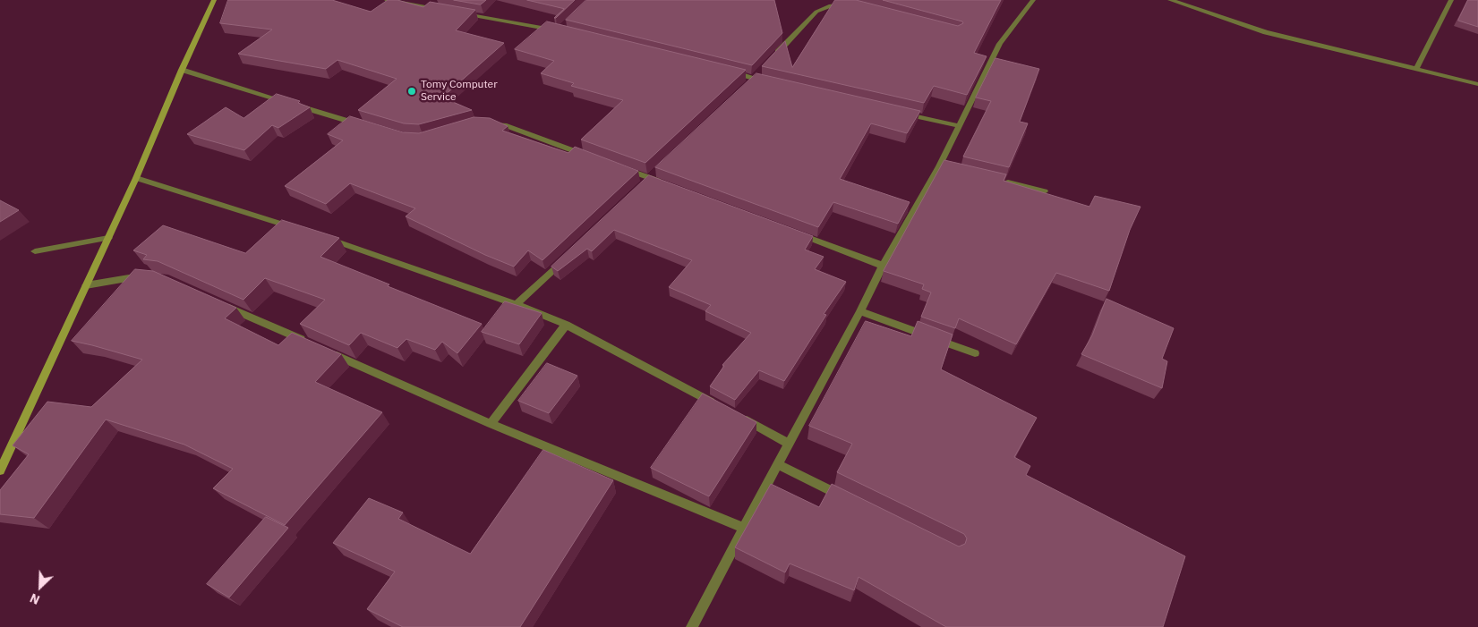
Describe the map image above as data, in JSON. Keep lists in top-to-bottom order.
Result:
{
  "places": ["Tomy Computer Service"],
  "north": "bottom left"
}
